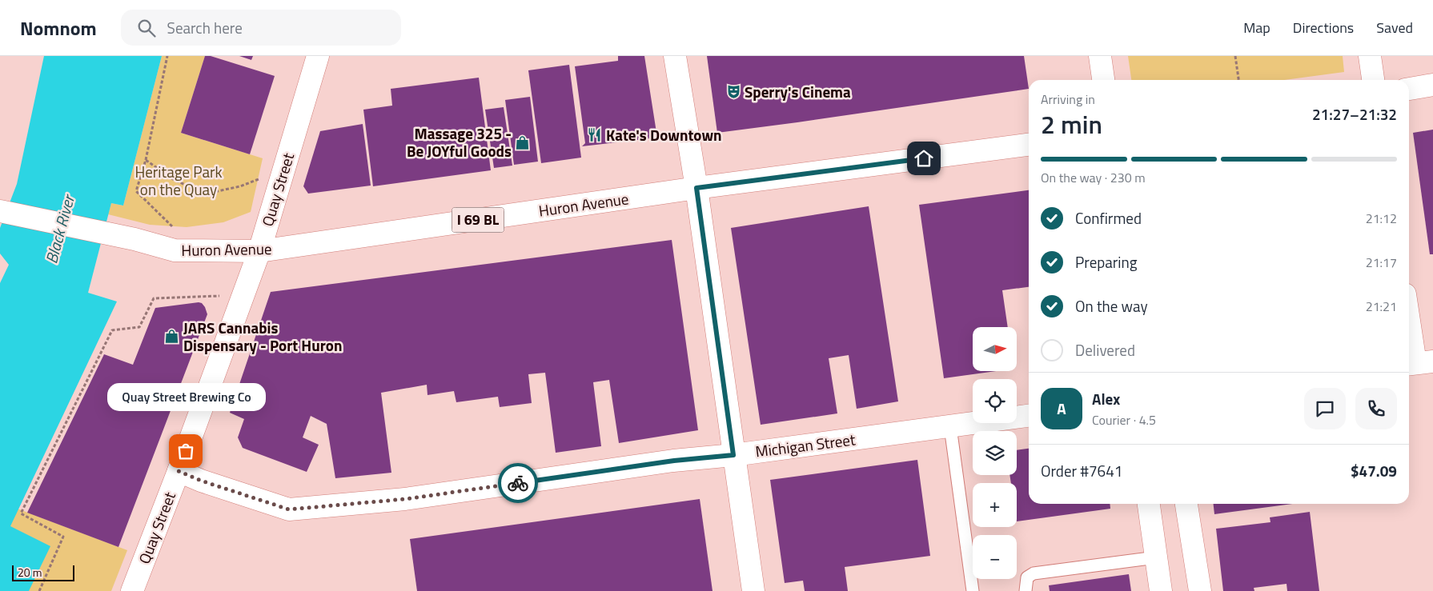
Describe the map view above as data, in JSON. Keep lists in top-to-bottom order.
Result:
{
  "streets": {
    "street": [
      "Quay Street",
      "Huron Avenue",
      "I 69 BL",
      "Michigan Street"
    ]
  },
  "crossings": [
    ["Quay Street", "Huron Avenue"],
    ["Quay Street", "Michigan Street"]
  ],
  "water": ["Black River"],
  "parks": ["Heritage Park on the Quay"],
  "places": {
    "theatre": ["Sperry's Cinema"],
    "restaurant": ["Kate's Downtown"],
    "shop": ["Massage 325 - Be JOYful Goods", "JARS Cannabis Dispensary - Port Huron"],
    "other": ["Quay Street Brewing Co"]
  },
  "scale_bar": "20 m",
  "north": "right",
  "page": {
    "header": "Nomnom",
    "search": "Search here",
    "nav": ["Map", "Directions", "Saved"],
    "heading": ["2 min", "Arriving in", "21:27–21:32"],
    "panel": [
      "Alex",
      "Courier · 4.5",
      "Order #7641",
      "$47.09"
    ],
    "bar": "On the way · 230 m",
    "list": [
      ["Confirmed", "21:12"],
      ["Preparing", "21:17"],
      ["On the way", "21:21"],
      "Delivered"
    ],
    "map_buttons": ["+", "−"],
    "bubble": "Quay Street Brewing Co",
    "round": "A",
    "scale": "20 m"
  }
}
